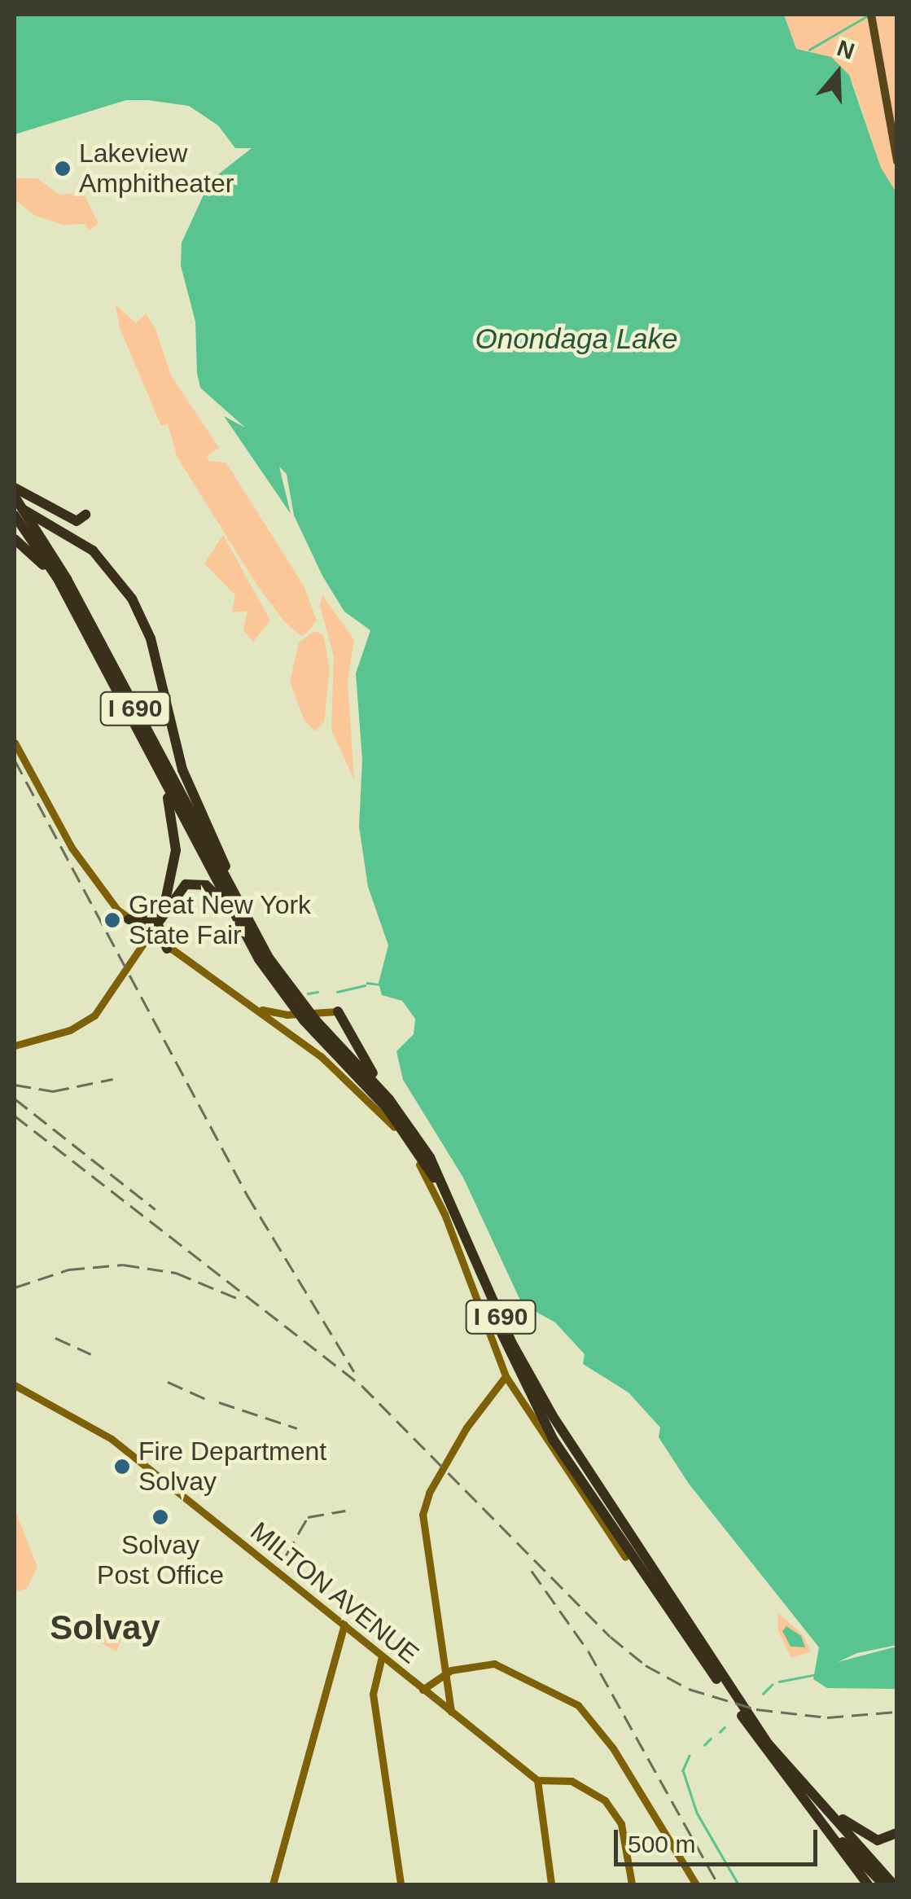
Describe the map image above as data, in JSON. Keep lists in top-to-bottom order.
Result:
{
  "streets": {
    "highway": ["I 690"],
    "main road": ["MILTON AVENUE"]
  },
  "districts": ["Solvay"],
  "water": ["Onondaga Lake"],
  "places": [
    "Lakeview Amphitheater",
    "Great New York State Fair",
    "Fire Department Solvay",
    "Solvay Post Office"
  ],
  "scale_bar": "500 m",
  "north": "top"
}
